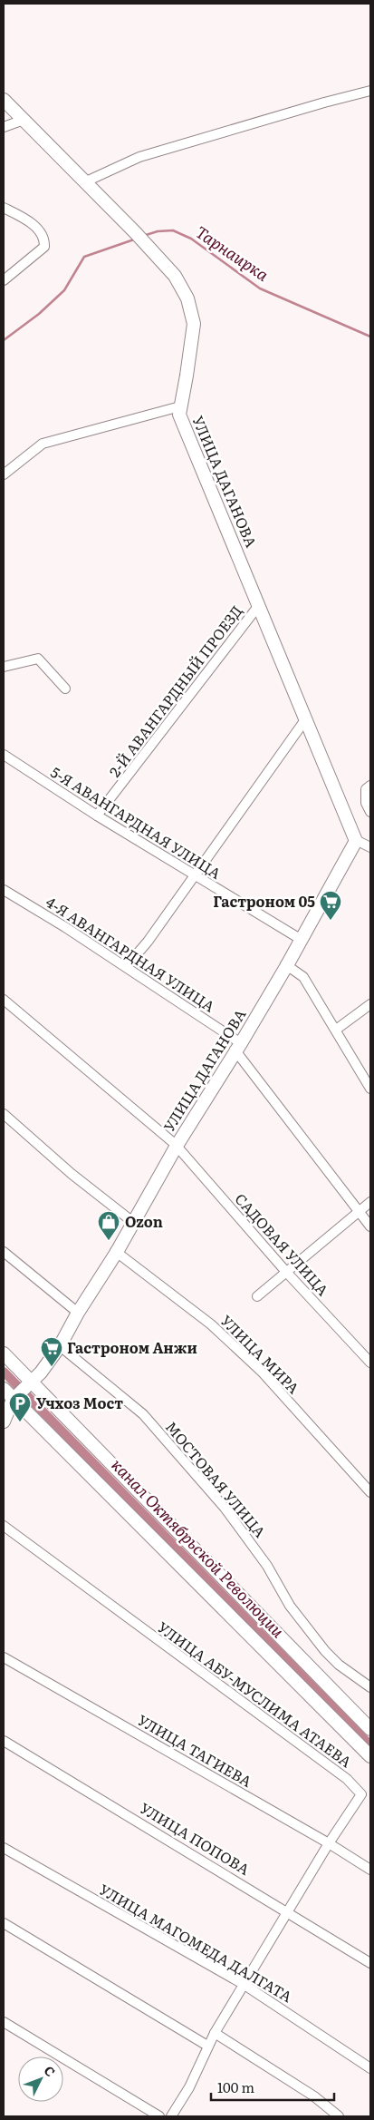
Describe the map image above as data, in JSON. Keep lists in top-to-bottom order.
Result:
{
  "streets": {
    "main road": ["УЛИЦА ДАГАНОВА"],
    "street": [
      "2-Й АВАНГАРДНЫЙ ПРОЕЗД",
      "5-Я АВАНГАРДНАЯ УЛИЦА",
      "4-Я АВАНГАРДНАЯ УЛИЦА",
      "САДОВАЯ УЛИЦА",
      "УЛИЦА МИРА",
      "МОСТОВАЯ УЛИЦА",
      "УЛИЦА АБУ-МУСЛИМА АТАЕВА",
      "УЛИЦА ТАГИЕВА",
      "УЛИЦА ПОПОВА",
      "УЛИЦА МАГОМЕДА ДАЛГАТА"
    ]
  },
  "crossings": [
    ["УЛИЦА ДАГАНОВА", "2-Й АВАНГАРДНЫЙ ПРОЕЗД"],
    ["УЛИЦА ДАГАНОВА", "5-Я АВАНГАРДНАЯ УЛИЦА"],
    ["УЛИЦА ДАГАНОВА", "4-Я АВАНГАРДНАЯ УЛИЦА"],
    ["УЛИЦА ДАГАНОВА", "САДОВАЯ УЛИЦА"],
    ["УЛИЦА ДАГАНОВА", "УЛИЦА МИРА"],
    ["УЛИЦА ДАГАНОВА", "МОСТОВАЯ УЛИЦА"],
    ["2-Й АВАНГАРДНЫЙ ПРОЕЗД", "5-Я АВАНГАРДНАЯ УЛИЦА"],
    ["УЛИЦА АБУ-МУСЛИМА АТАЕВА", "УЛИЦА ТАГИЕВА"],
    ["УЛИЦА АБУ-МУСЛИМА АТАЕВА", "УЛИЦА ПОПОВА"],
    ["УЛИЦА АБУ-МУСЛИМА АТАЕВА", "УЛИЦА МАГОМЕДА ДАЛГАТА"]
  ],
  "water": ["Тарнаирка", "канал Октябрьской Революции"],
  "places": {
    "supermarket": ["Гастроном 05", "Гастроном Анжи"],
    "shop": ["Ozon"],
    "parking": ["Учхоз Мост"]
  },
  "scale_bar": "100 m",
  "north": "top right"
}
